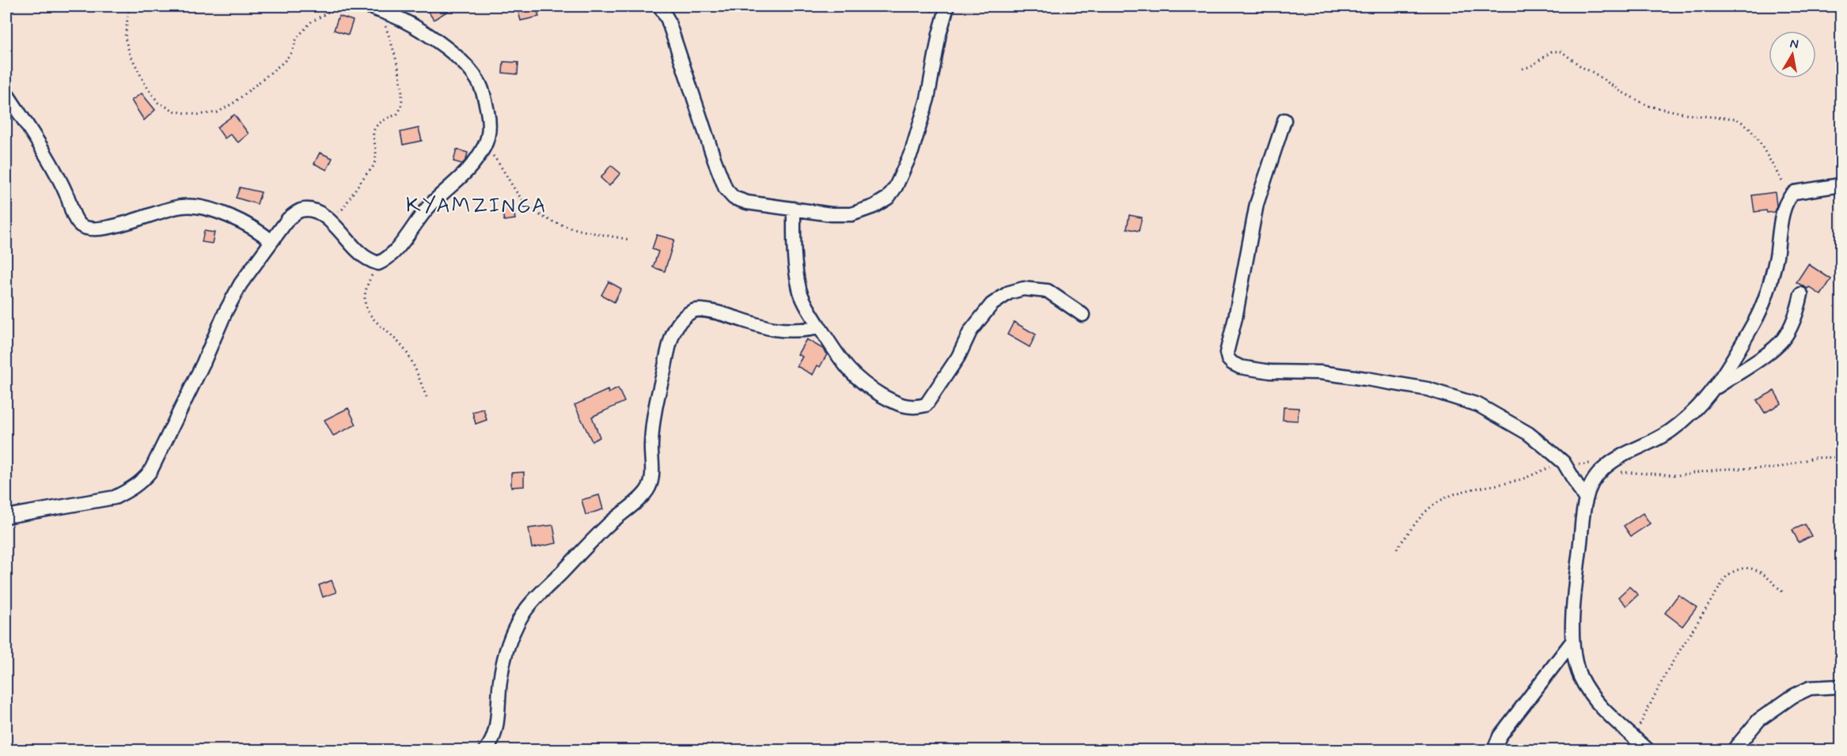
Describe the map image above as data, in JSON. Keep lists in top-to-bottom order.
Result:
{
  "districts": ["KYAMZINGA"],
  "north": "top"
}
